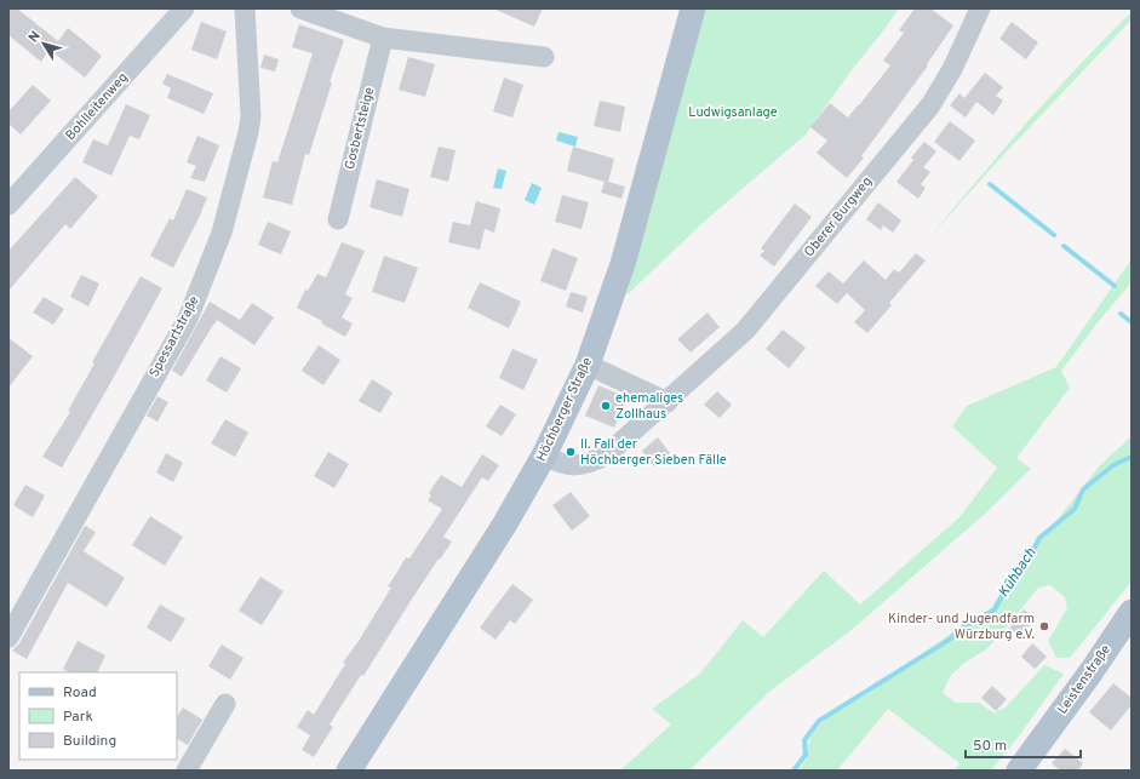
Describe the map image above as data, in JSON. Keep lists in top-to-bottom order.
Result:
{
  "streets": {
    "main road": ["Höchberger Straße", "Leistenstraße"],
    "street": [
      "Bohlleitenweg",
      "Gosbertsteige",
      "Oberer Burgweg",
      "Spessartstraße"
    ]
  },
  "crossings": [
    ["Oberer Burgweg", "Höchberger Straße"]
  ],
  "water": ["Kühbach"],
  "parks": ["Ludwigsanlage"],
  "places": ["ehemaliges Zollhaus", "II. Fall der Höchberger Sieben Fälle", "Kinder- und Jugendfarm Würzburg e.V."],
  "legend": ["Road", "Park", "Building"],
  "scale_bar": "50 m",
  "north": "top left"
}
